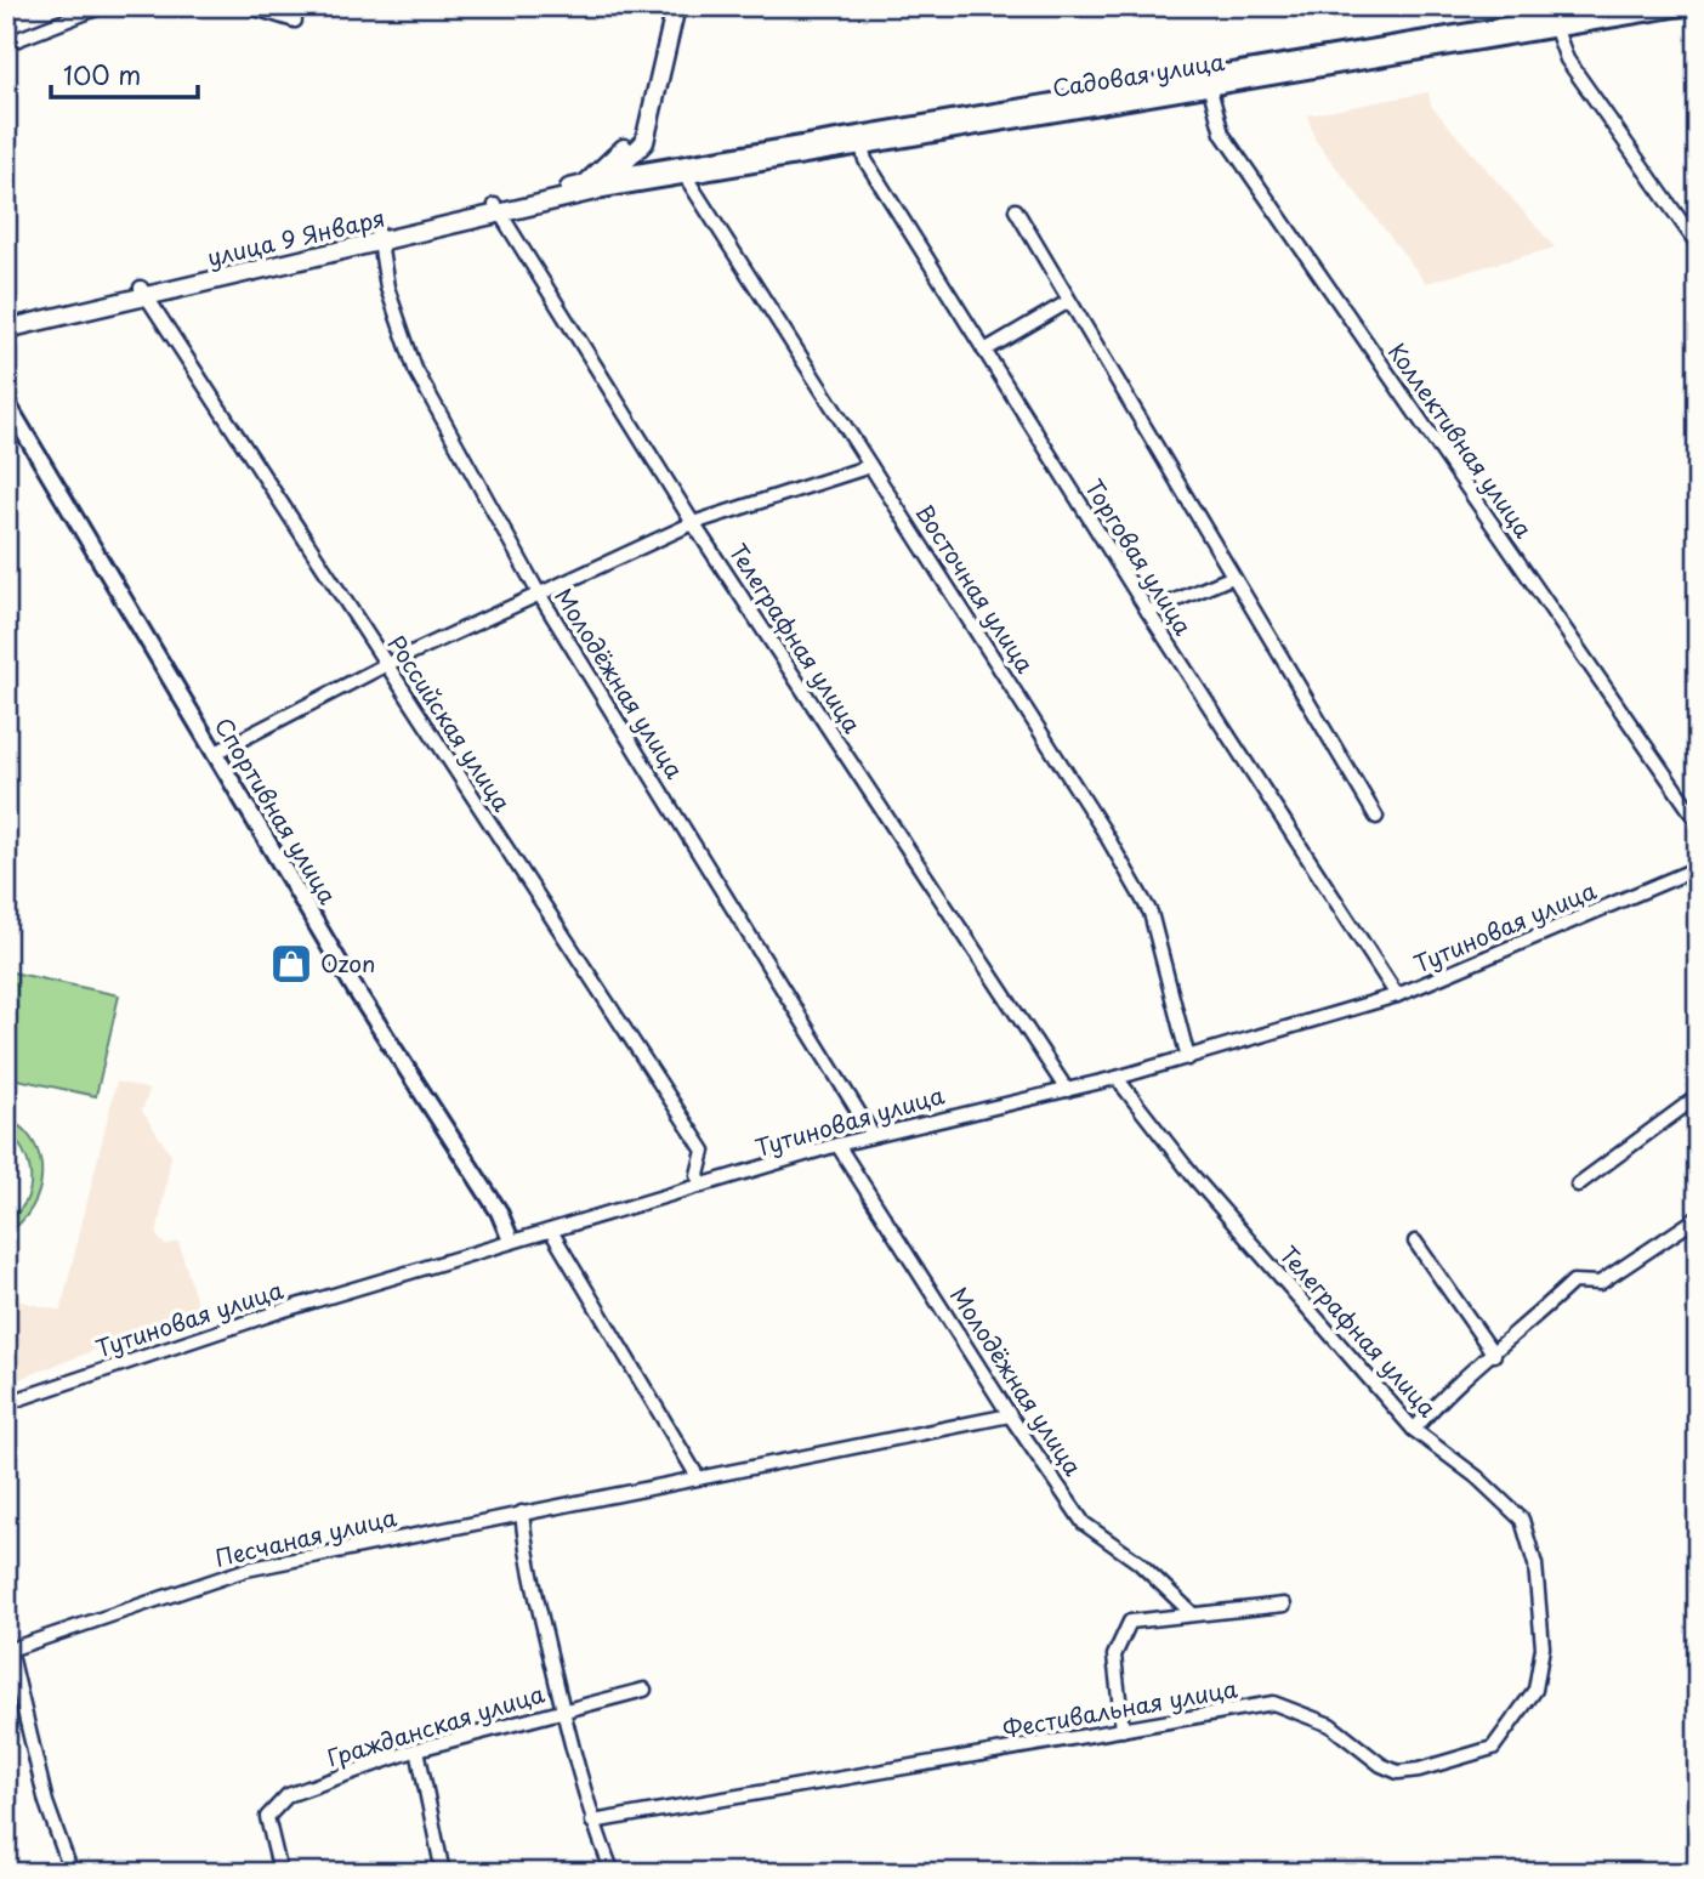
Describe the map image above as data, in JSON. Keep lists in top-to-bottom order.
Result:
{
  "streets": {
    "main road": ["улица 9 Января"],
    "street": [
      "Садовая улица",
      "Коллективная улица",
      "Торговая улица",
      "Восточная улица",
      "Телеграфная улица",
      "Молодёжная улица",
      "Российская улица",
      "Спортивная улица",
      "Тутиновая улица",
      "Песчаная улица",
      "Фестивальная улица",
      "Гражданская улица"
    ]
  },
  "crossings": [
    ["Садовая улица", "улица 9 Января"],
    ["Садовая улица", "Коллективная улица"],
    ["Садовая улица", "Торговая улица"],
    ["Садовая улица", "Восточная улица"],
    ["улица 9 Января", "Телеграфная улица"],
    ["улица 9 Января", "Молодёжная улица"],
    ["улица 9 Января", "Российская улица"],
    ["Торговая улица", "Тутиновая улица"],
    ["Восточная улица", "Тутиновая улица"],
    ["Телеграфная улица", "Тутиновая улица"],
    ["Телеграфная улица", "Фестивальная улица"],
    ["Молодёжная улица", "Тутиновая улица"],
    ["Молодёжная улица", "Песчаная улица"],
    ["Российская улица", "Тутиновая улица"],
    ["Спортивная улица", "Тутиновая улица"]
  ],
  "places": {
    "shop": ["Ozon"]
  },
  "scale_bar": "100 m"
}
